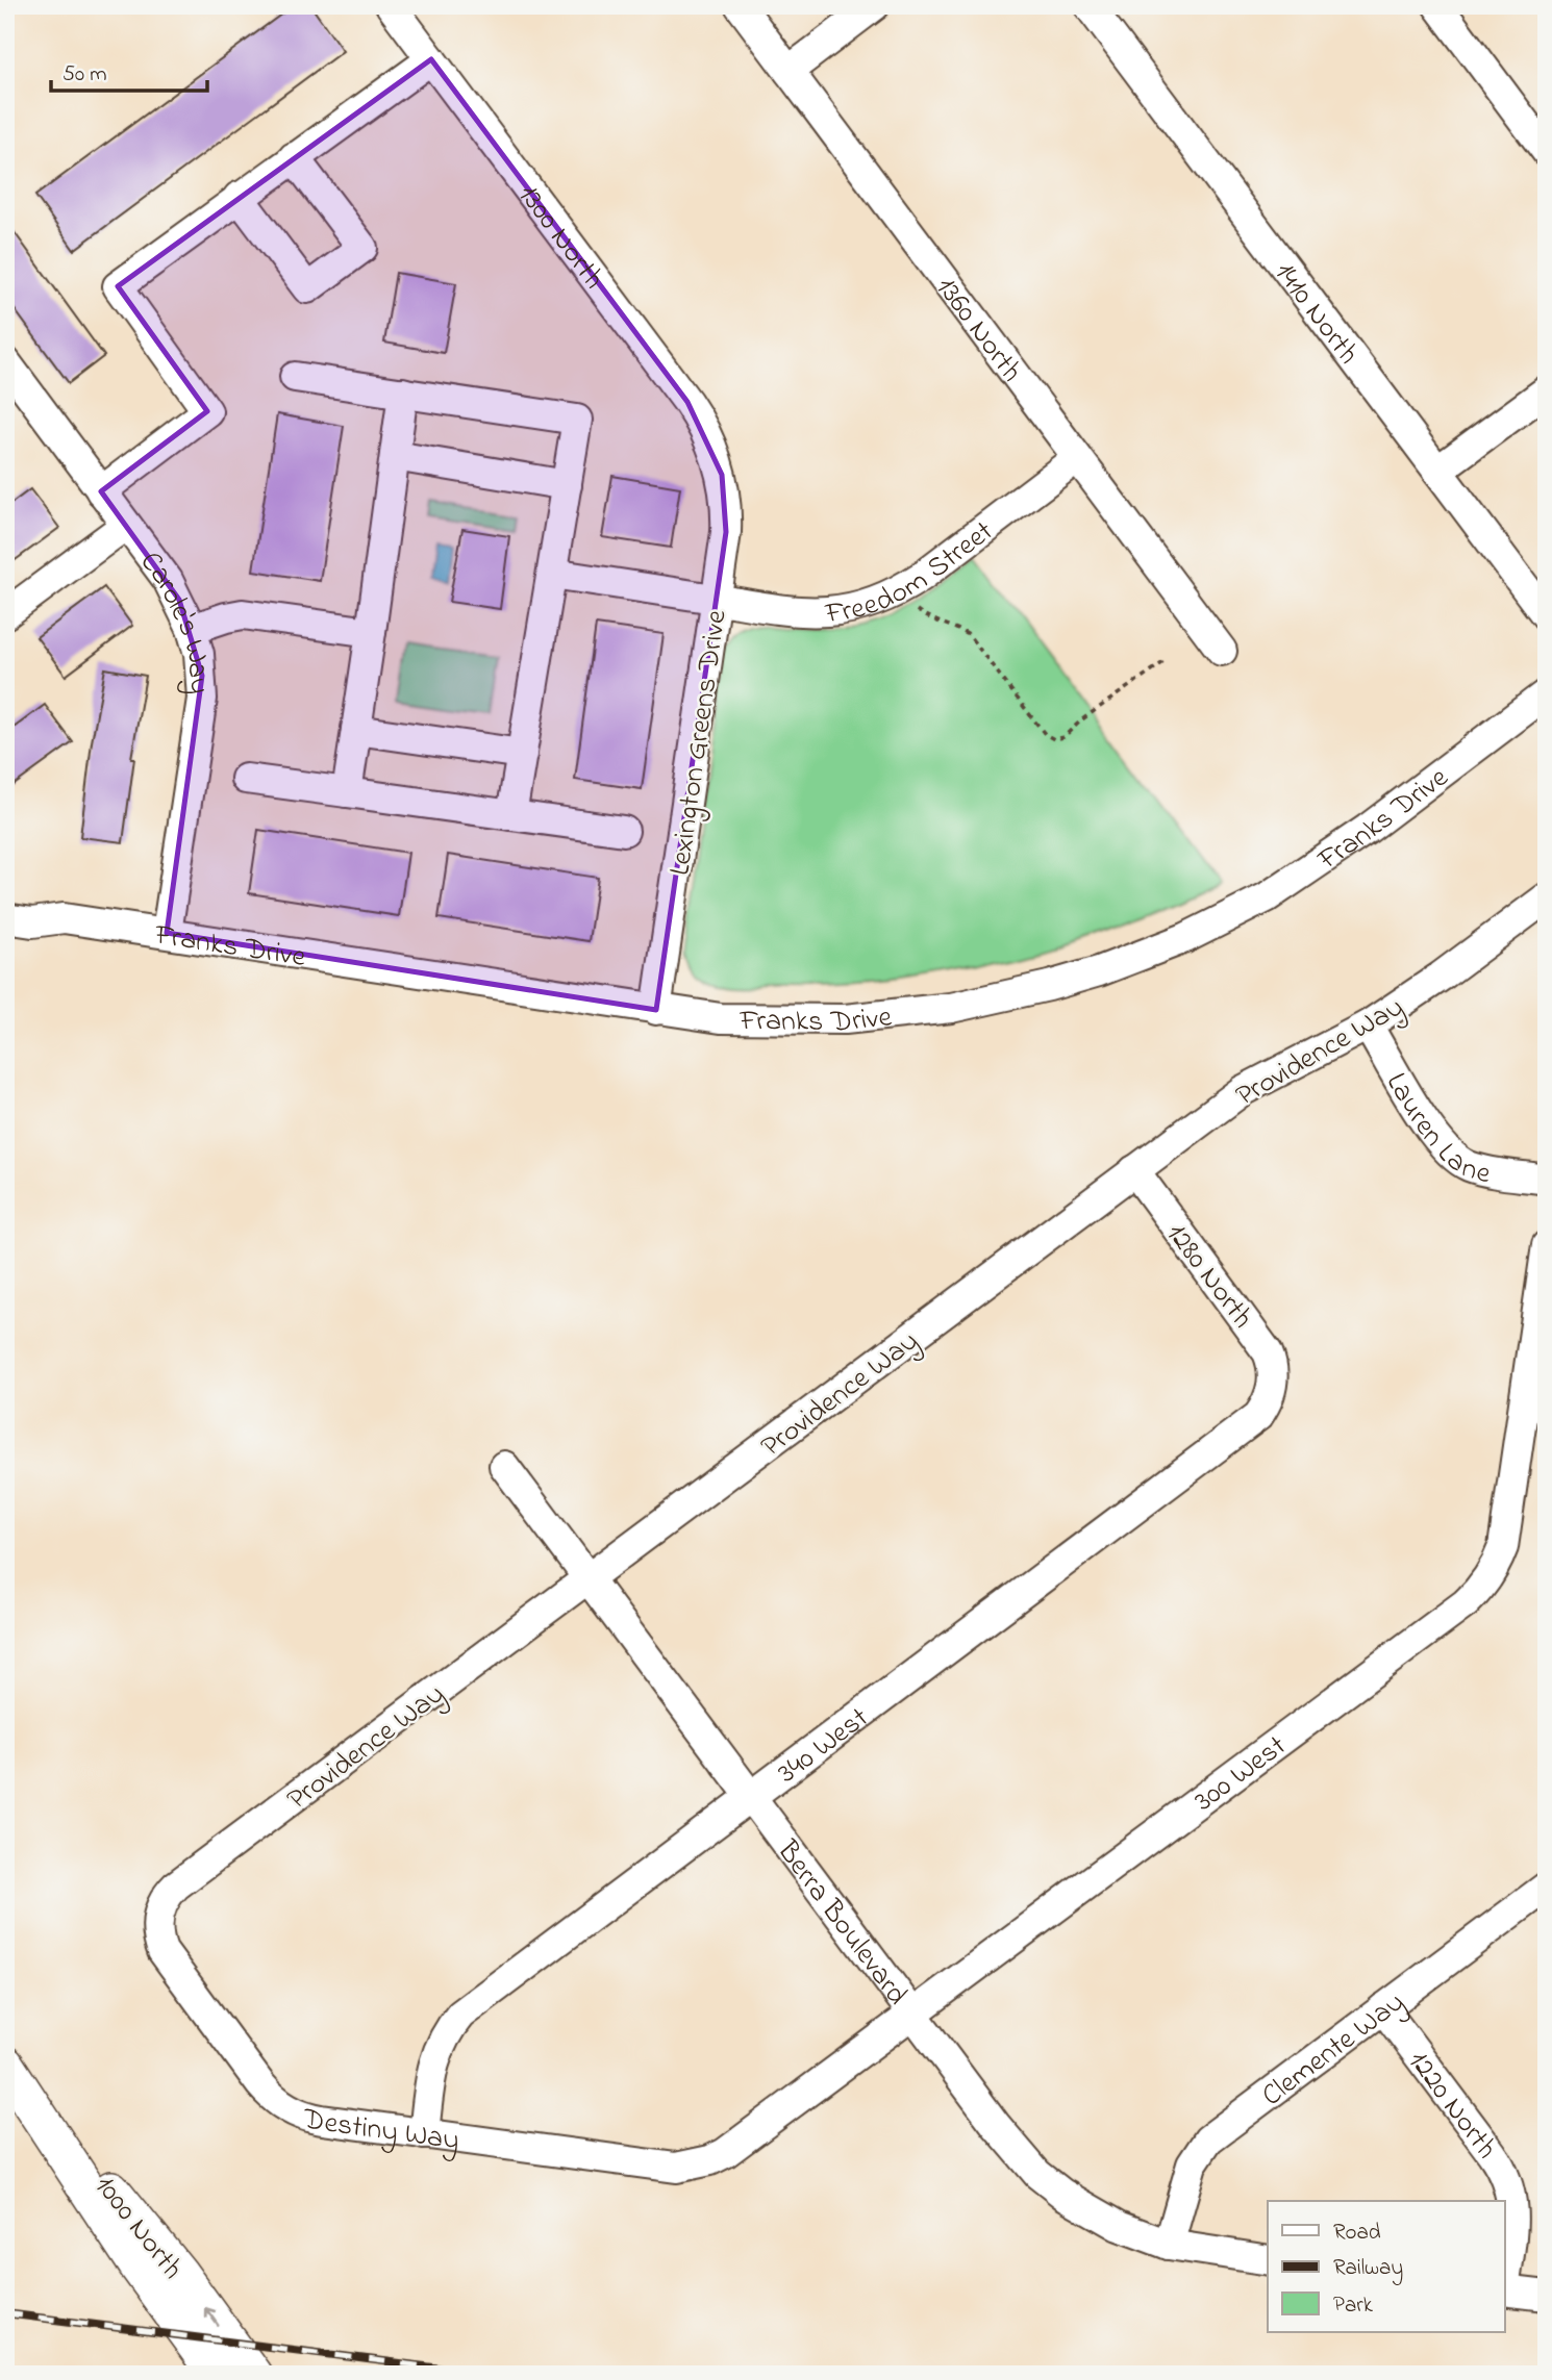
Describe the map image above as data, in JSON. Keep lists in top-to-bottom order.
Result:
{
  "streets": {
    "main road": ["1000 North"],
    "street": [
      "1300 North",
      "1410 North",
      "1360 North",
      "Freedom Street",
      "Carole's Way",
      "Lexington Greens Drive",
      "Franks Drive",
      "Providence Way",
      "Lauren Lane",
      "1280 North",
      "340 West",
      "300 West",
      "Berra Boulevard",
      "Clemente Way",
      "1220 North",
      "Destiny Way"
    ]
  },
  "crossings": [
    ["1300 North", "Lexington Greens Drive"],
    ["1360 North", "Freedom Street"],
    ["Freedom Street", "Lexington Greens Drive"],
    ["Carole's Way", "Franks Drive"],
    ["Lexington Greens Drive", "Franks Drive"],
    ["Providence Way", "Lauren Lane"],
    ["Providence Way", "1280 North"],
    ["Providence Way", "Berra Boulevard"],
    ["Providence Way", "Destiny Way"],
    ["1280 North", "340 West"],
    ["340 West", "Berra Boulevard"],
    ["340 West", "Destiny Way"],
    ["300 West", "Berra Boulevard"],
    ["300 West", "Destiny Way"],
    ["Berra Boulevard", "Clemente Way"],
    ["Clemente Way", "1220 North"]
  ],
  "legend": ["Road", "Railway", "Park"],
  "scale_bar": "50 m"
}
